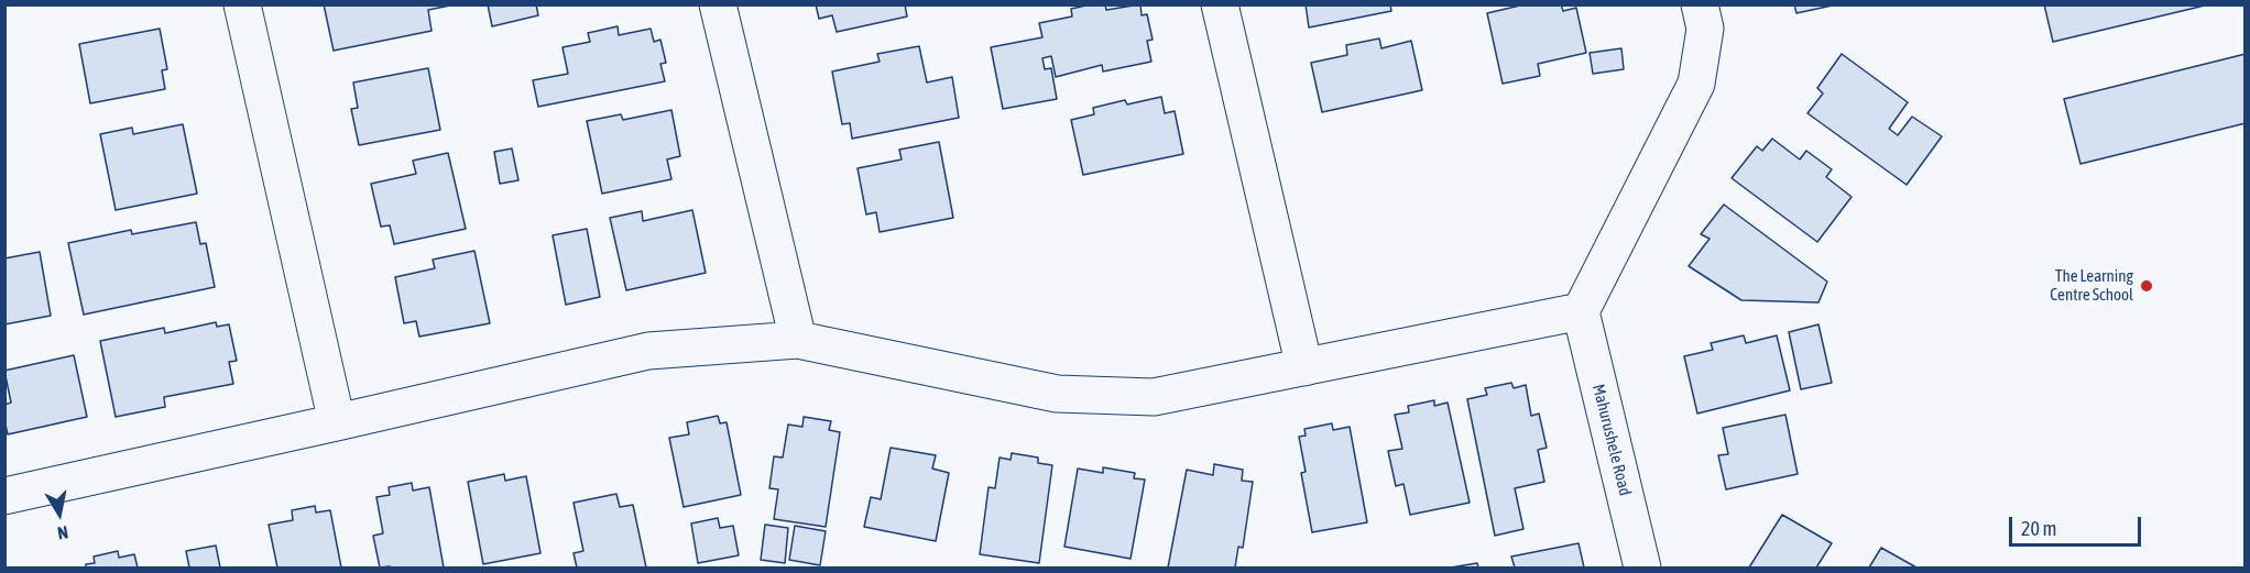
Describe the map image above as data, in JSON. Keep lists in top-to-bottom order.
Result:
{
  "streets": {
    "street": ["Mahurushele Road"]
  },
  "places": ["The Learning Centre School"],
  "scale_bar": "20 m",
  "north": "bottom"
}
